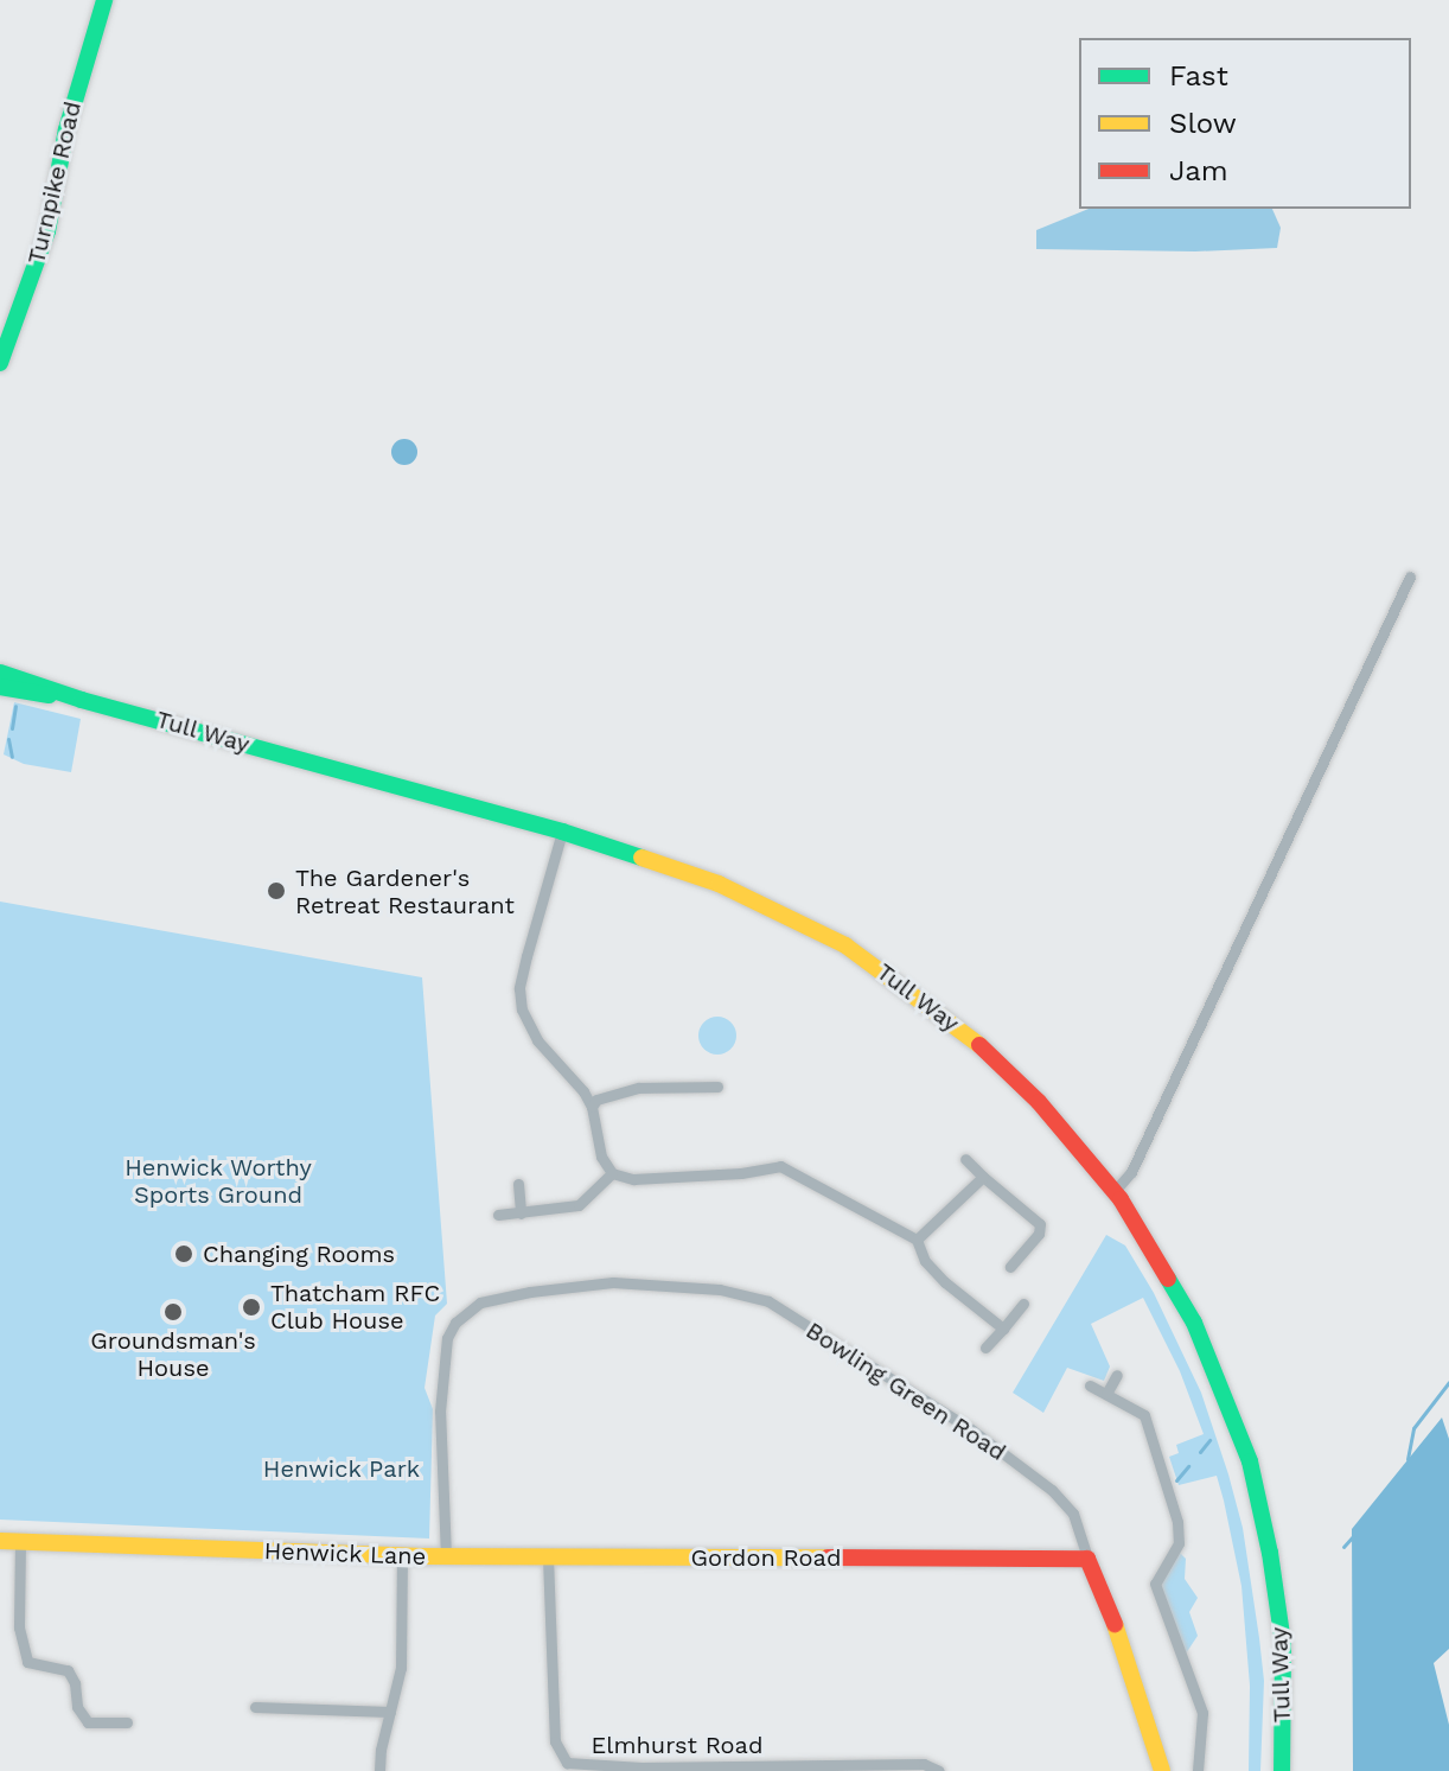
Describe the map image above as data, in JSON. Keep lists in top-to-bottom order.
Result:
{
  "streets": {
    "street": [
      "Turnpike Road",
      "Tull Way",
      "Bowling Green Road",
      "Henwick Lane",
      "Gordon Road",
      "Elmhurst Road"
    ]
  },
  "crossings": [
    ["Bowling Green Road", "Henwick Lane"],
    ["Bowling Green Road", "Gordon Road"],
    ["Henwick Lane", "Gordon Road"],
    ["Gordon Road", "Elmhurst Road"]
  ],
  "parks": ["Henwick Worthy Sports Ground", "Henwick Park"],
  "places": [
    "The Gardener's Retreat Restaurant",
    "Changing Rooms",
    "Thatcham RFC Club House",
    "Groundsman's House"
  ],
  "legend": ["Fast", "Slow", "Jam"]
}
